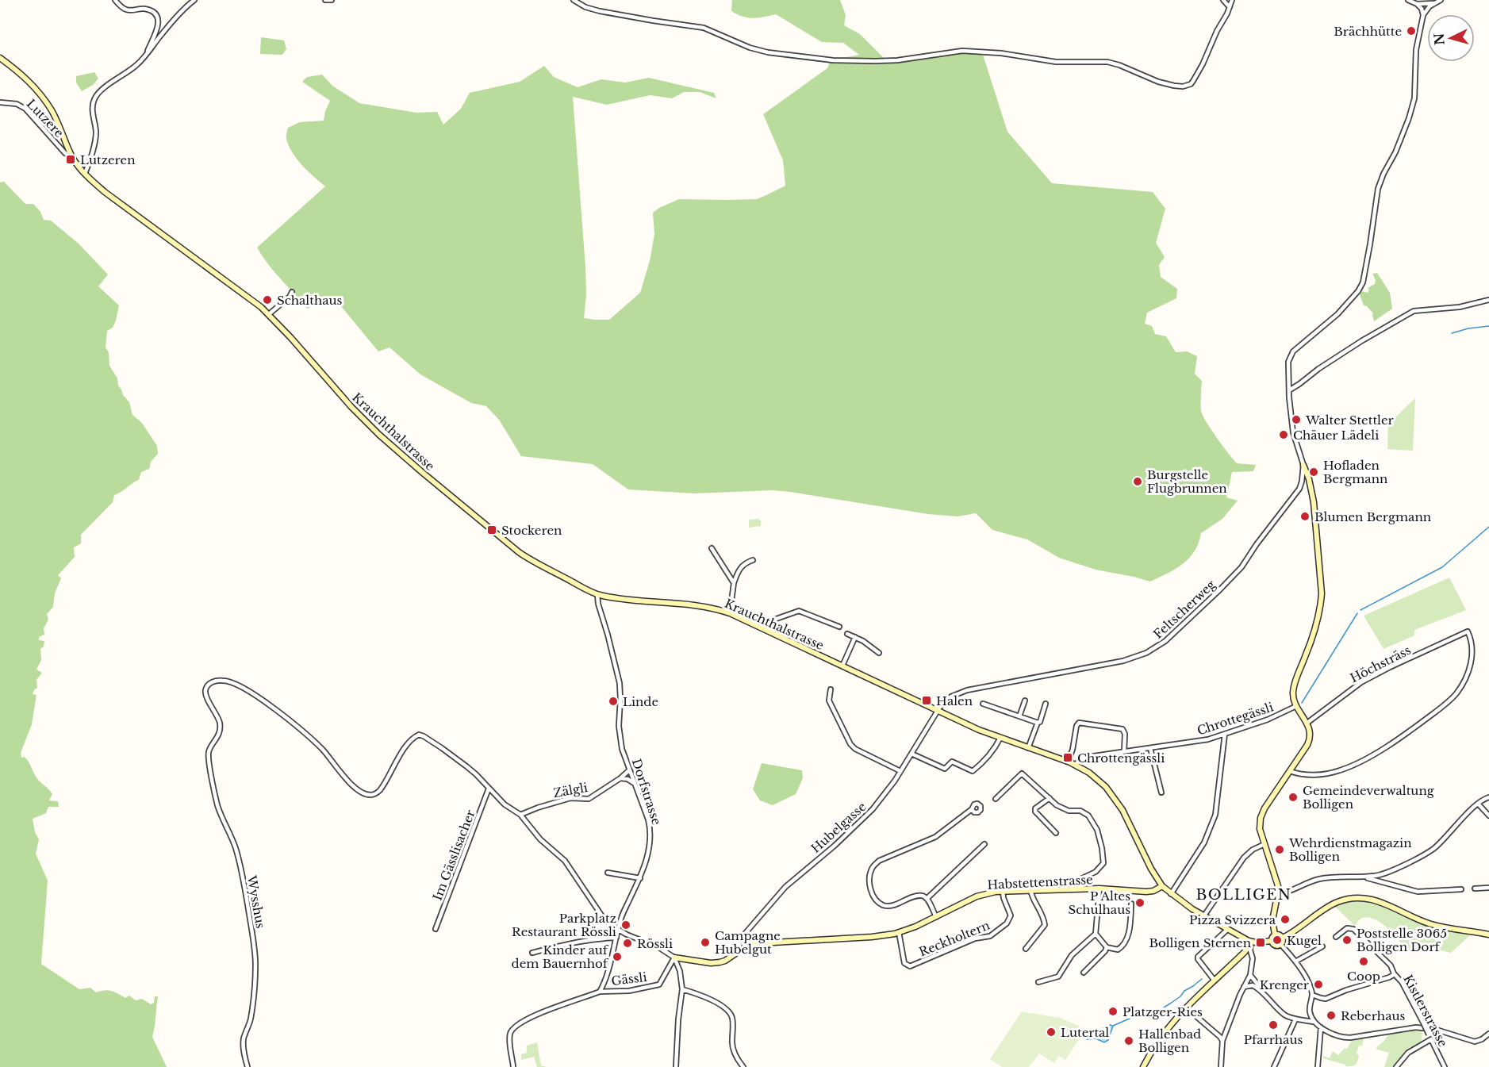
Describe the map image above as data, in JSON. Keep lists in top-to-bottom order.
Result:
{
  "streets": {
    "main road": ["Krauchthalstrasse", "Habstettenstrasse"],
    "street": [
      "Lutzere",
      "Feltscherweg",
      "Höchsträss",
      "Chrottegässli",
      "Zälgli",
      "Dorfstrasse",
      "Hubelgasse",
      "Im Gässlisacher",
      "Wysshus",
      "Reckholtern",
      "Gässli",
      "Kistlerstrasse"
    ]
  },
  "crossings": [
    ["Lutzere", "Krauchthalstrasse"],
    ["Krauchthalstrasse", "Feltscherweg"],
    ["Krauchthalstrasse", "Chrottegässli"],
    ["Krauchthalstrasse", "Dorfstrasse"],
    ["Krauchthalstrasse", "Hubelgasse"],
    ["Krauchthalstrasse", "Habstettenstrasse"],
    ["Feltscherweg", "Hubelgasse"],
    ["Zälgli", "Dorfstrasse"],
    ["Dorfstrasse", "Gässli"],
    ["Hubelgasse", "Habstettenstrasse"],
    ["Im Gässlisacher", "Wysshus"],
    ["Habstettenstrasse", "Reckholtern"],
    ["Habstettenstrasse", "Gässli"]
  ],
  "districts": ["BOLLIGEN"],
  "places": {
    "other": [
      "Brächhütte",
      "Schalthaus",
      "Walter Stettler",
      "Chäuer Lädeli",
      "Hofladen Bergmann",
      "Burgstelle Flugbrunnen",
      "Blumen Bergmann",
      "Linde",
      "Gemeindeverwaltung Bolligen",
      "Wehrdienstmagazin Bolligen",
      "P Altes Schulhaus",
      "Pizza Svizzera",
      "Parkplatz Restaurant Rössli",
      "Kugel",
      "Poststelle 3065 Bolligen Dorf",
      "Campagne Hubelgut",
      "Rössli",
      "Kinder auf dem Bauernhof",
      "Coop",
      "Krenger",
      "Platzger-Ries",
      "Reberhaus",
      "Pfarrhaus",
      "Lutertal",
      "Hallenbad Bolligen"
    ],
    "transit": [
      "Lutzeren",
      "Stockeren",
      "Halen",
      "Chrottengässli",
      "Bolligen Sternen"
    ]
  },
  "north": "left"
}
